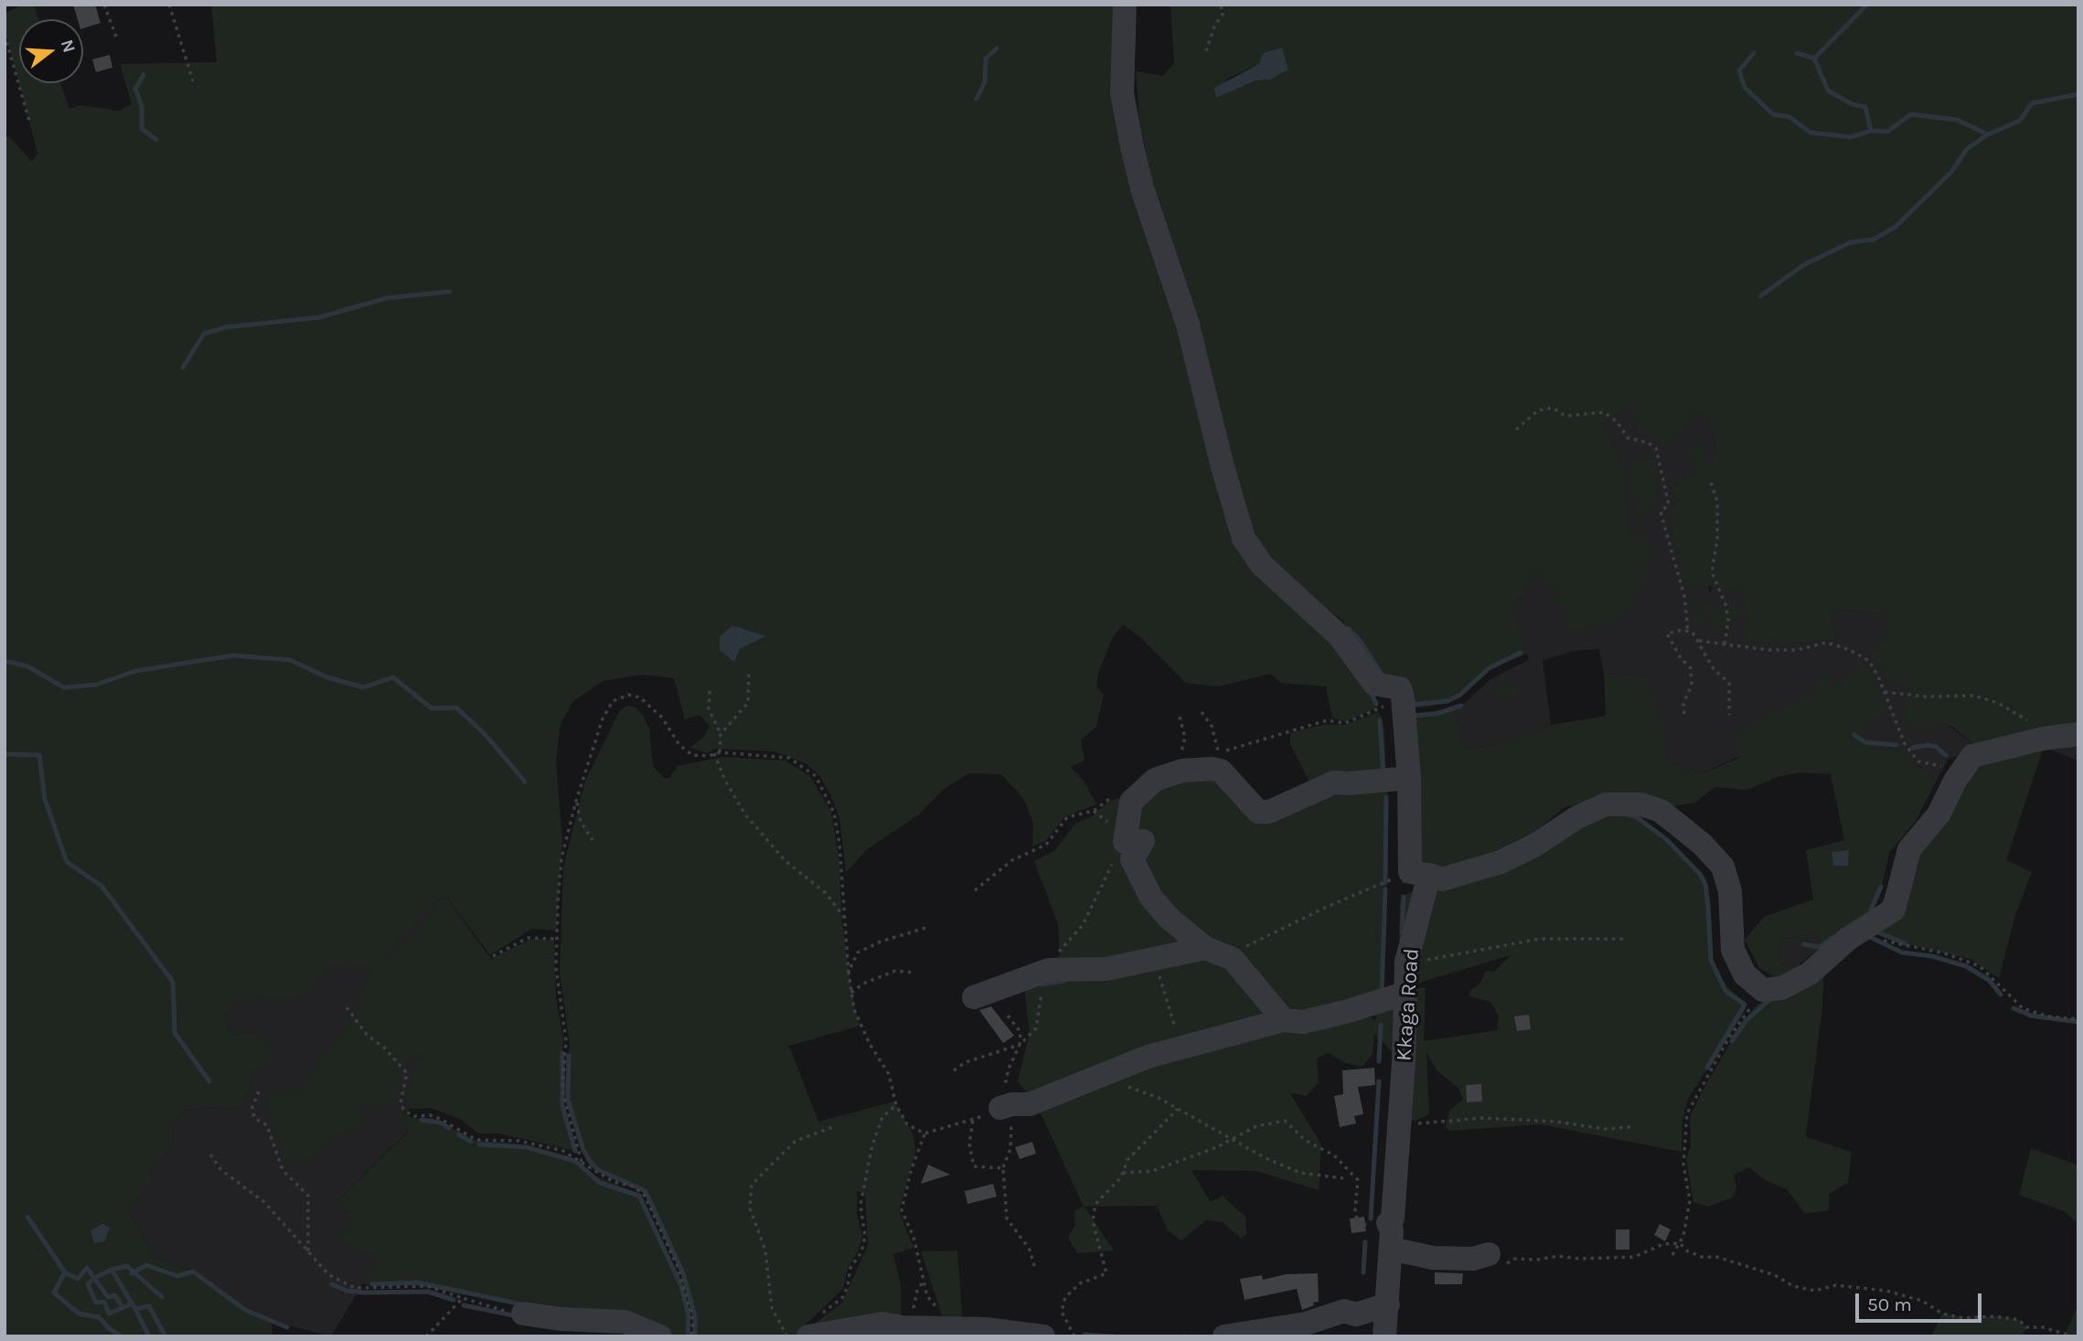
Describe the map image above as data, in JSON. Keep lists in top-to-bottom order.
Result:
{
  "streets": {
    "street": ["Kkaga Road"]
  },
  "scale_bar": "50 m",
  "north": "right"
}
